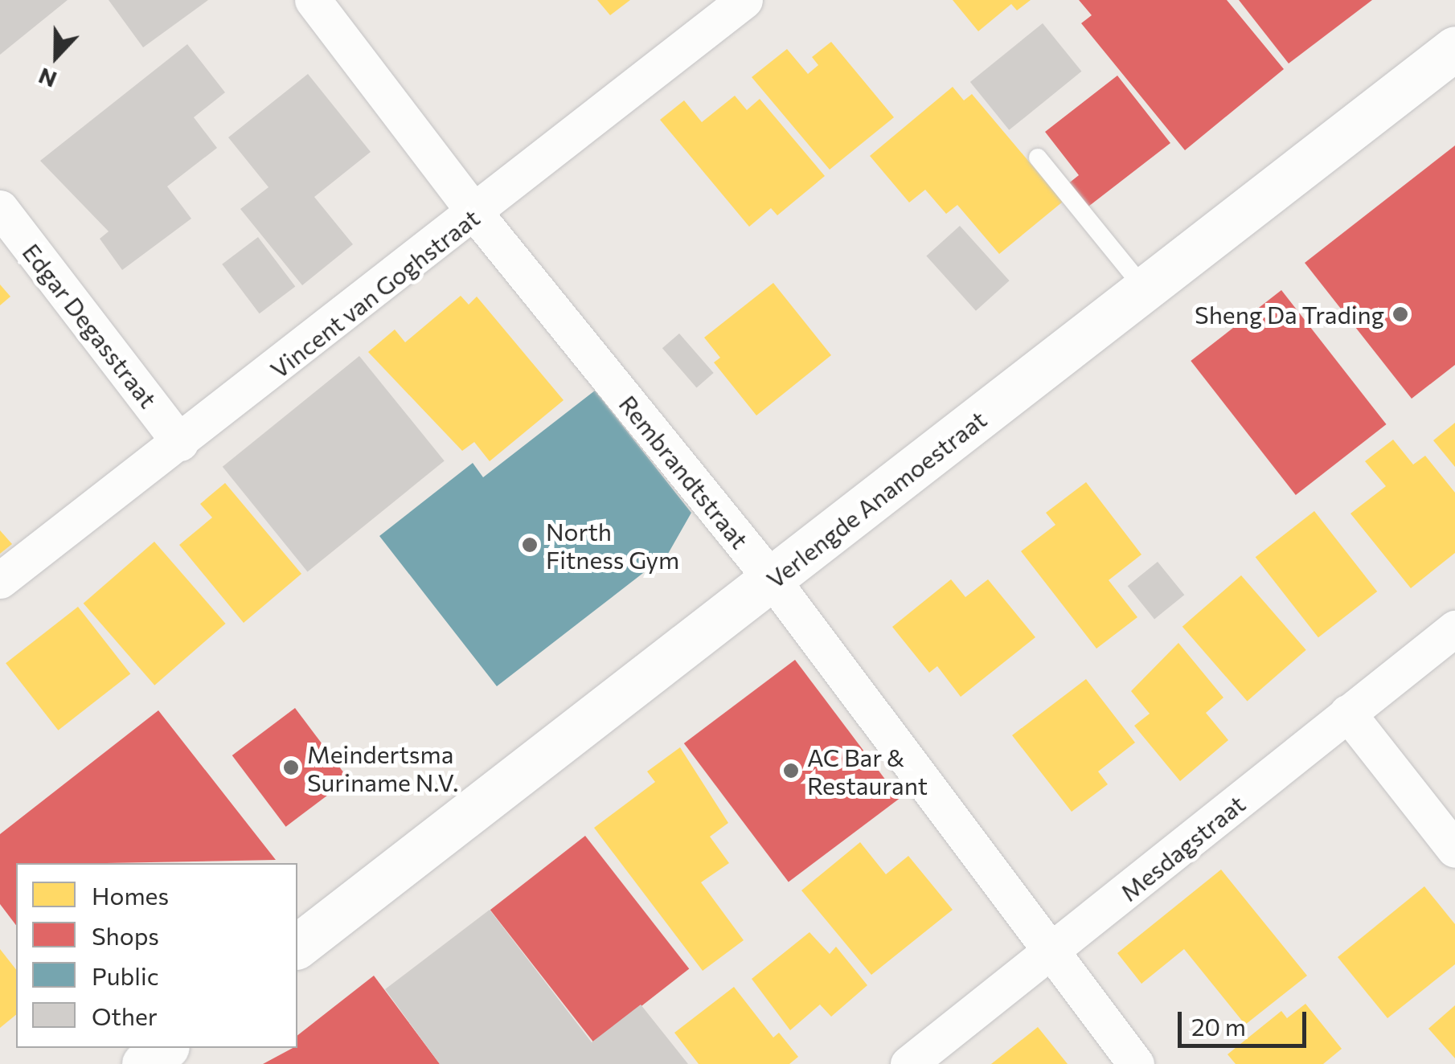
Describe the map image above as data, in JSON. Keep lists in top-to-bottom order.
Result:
{
  "streets": {
    "street": [
      "Vincent van Goghstraat",
      "Edgar Degasstraat",
      "Rembrandtstraat",
      "Verlengde Anamoestraat",
      "Mesdagstraat"
    ]
  },
  "crossings": [
    ["Vincent van Goghstraat", "Edgar Degasstraat"],
    ["Vincent van Goghstraat", "Rembrandtstraat"],
    ["Rembrandtstraat", "Verlengde Anamoestraat"],
    ["Rembrandtstraat", "Mesdagstraat"]
  ],
  "places": [
    "Sheng Da Trading",
    "North Fitness Gym",
    "Meindertsma Suriname N.V.",
    "AC Bar & Restaurant"
  ],
  "legend": [
    "Homes",
    "Shops",
    "Public",
    "Other"
  ],
  "scale_bar": "20 m",
  "north": "bottom"
}
